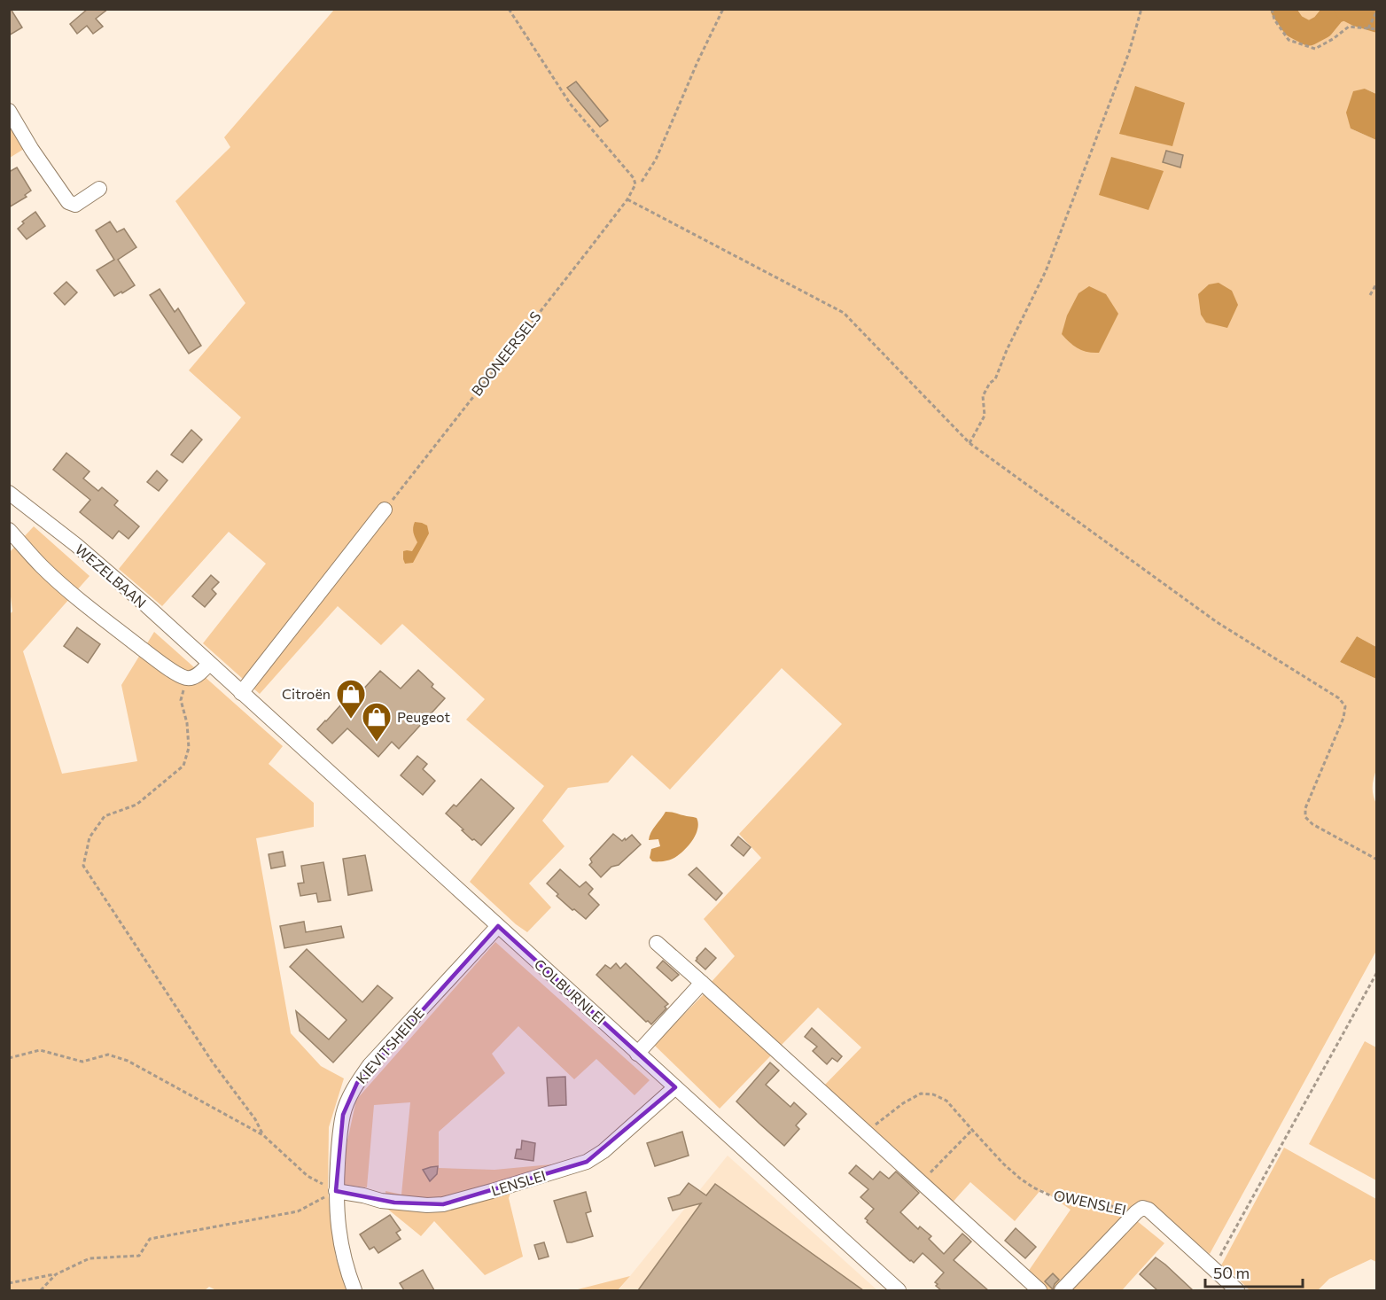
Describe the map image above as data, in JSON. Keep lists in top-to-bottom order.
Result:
{
  "streets": {
    "street": [
      "WEZELBAAN",
      "COLBURNLEI",
      "KIEVITSHEIDE",
      "LENSLEI",
      "OWENSLEI"
    ],
    "path": ["BOONEERSELS"]
  },
  "crossings": [
    ["WEZELBAAN", "COLBURNLEI"],
    ["COLBURNLEI", "KIEVITSHEIDE"],
    ["COLBURNLEI", "LENSLEI"],
    ["KIEVITSHEIDE", "LENSLEI"]
  ],
  "places": {
    "shop": ["Citroën", "Peugeot"]
  },
  "scale_bar": "50 m"
}
